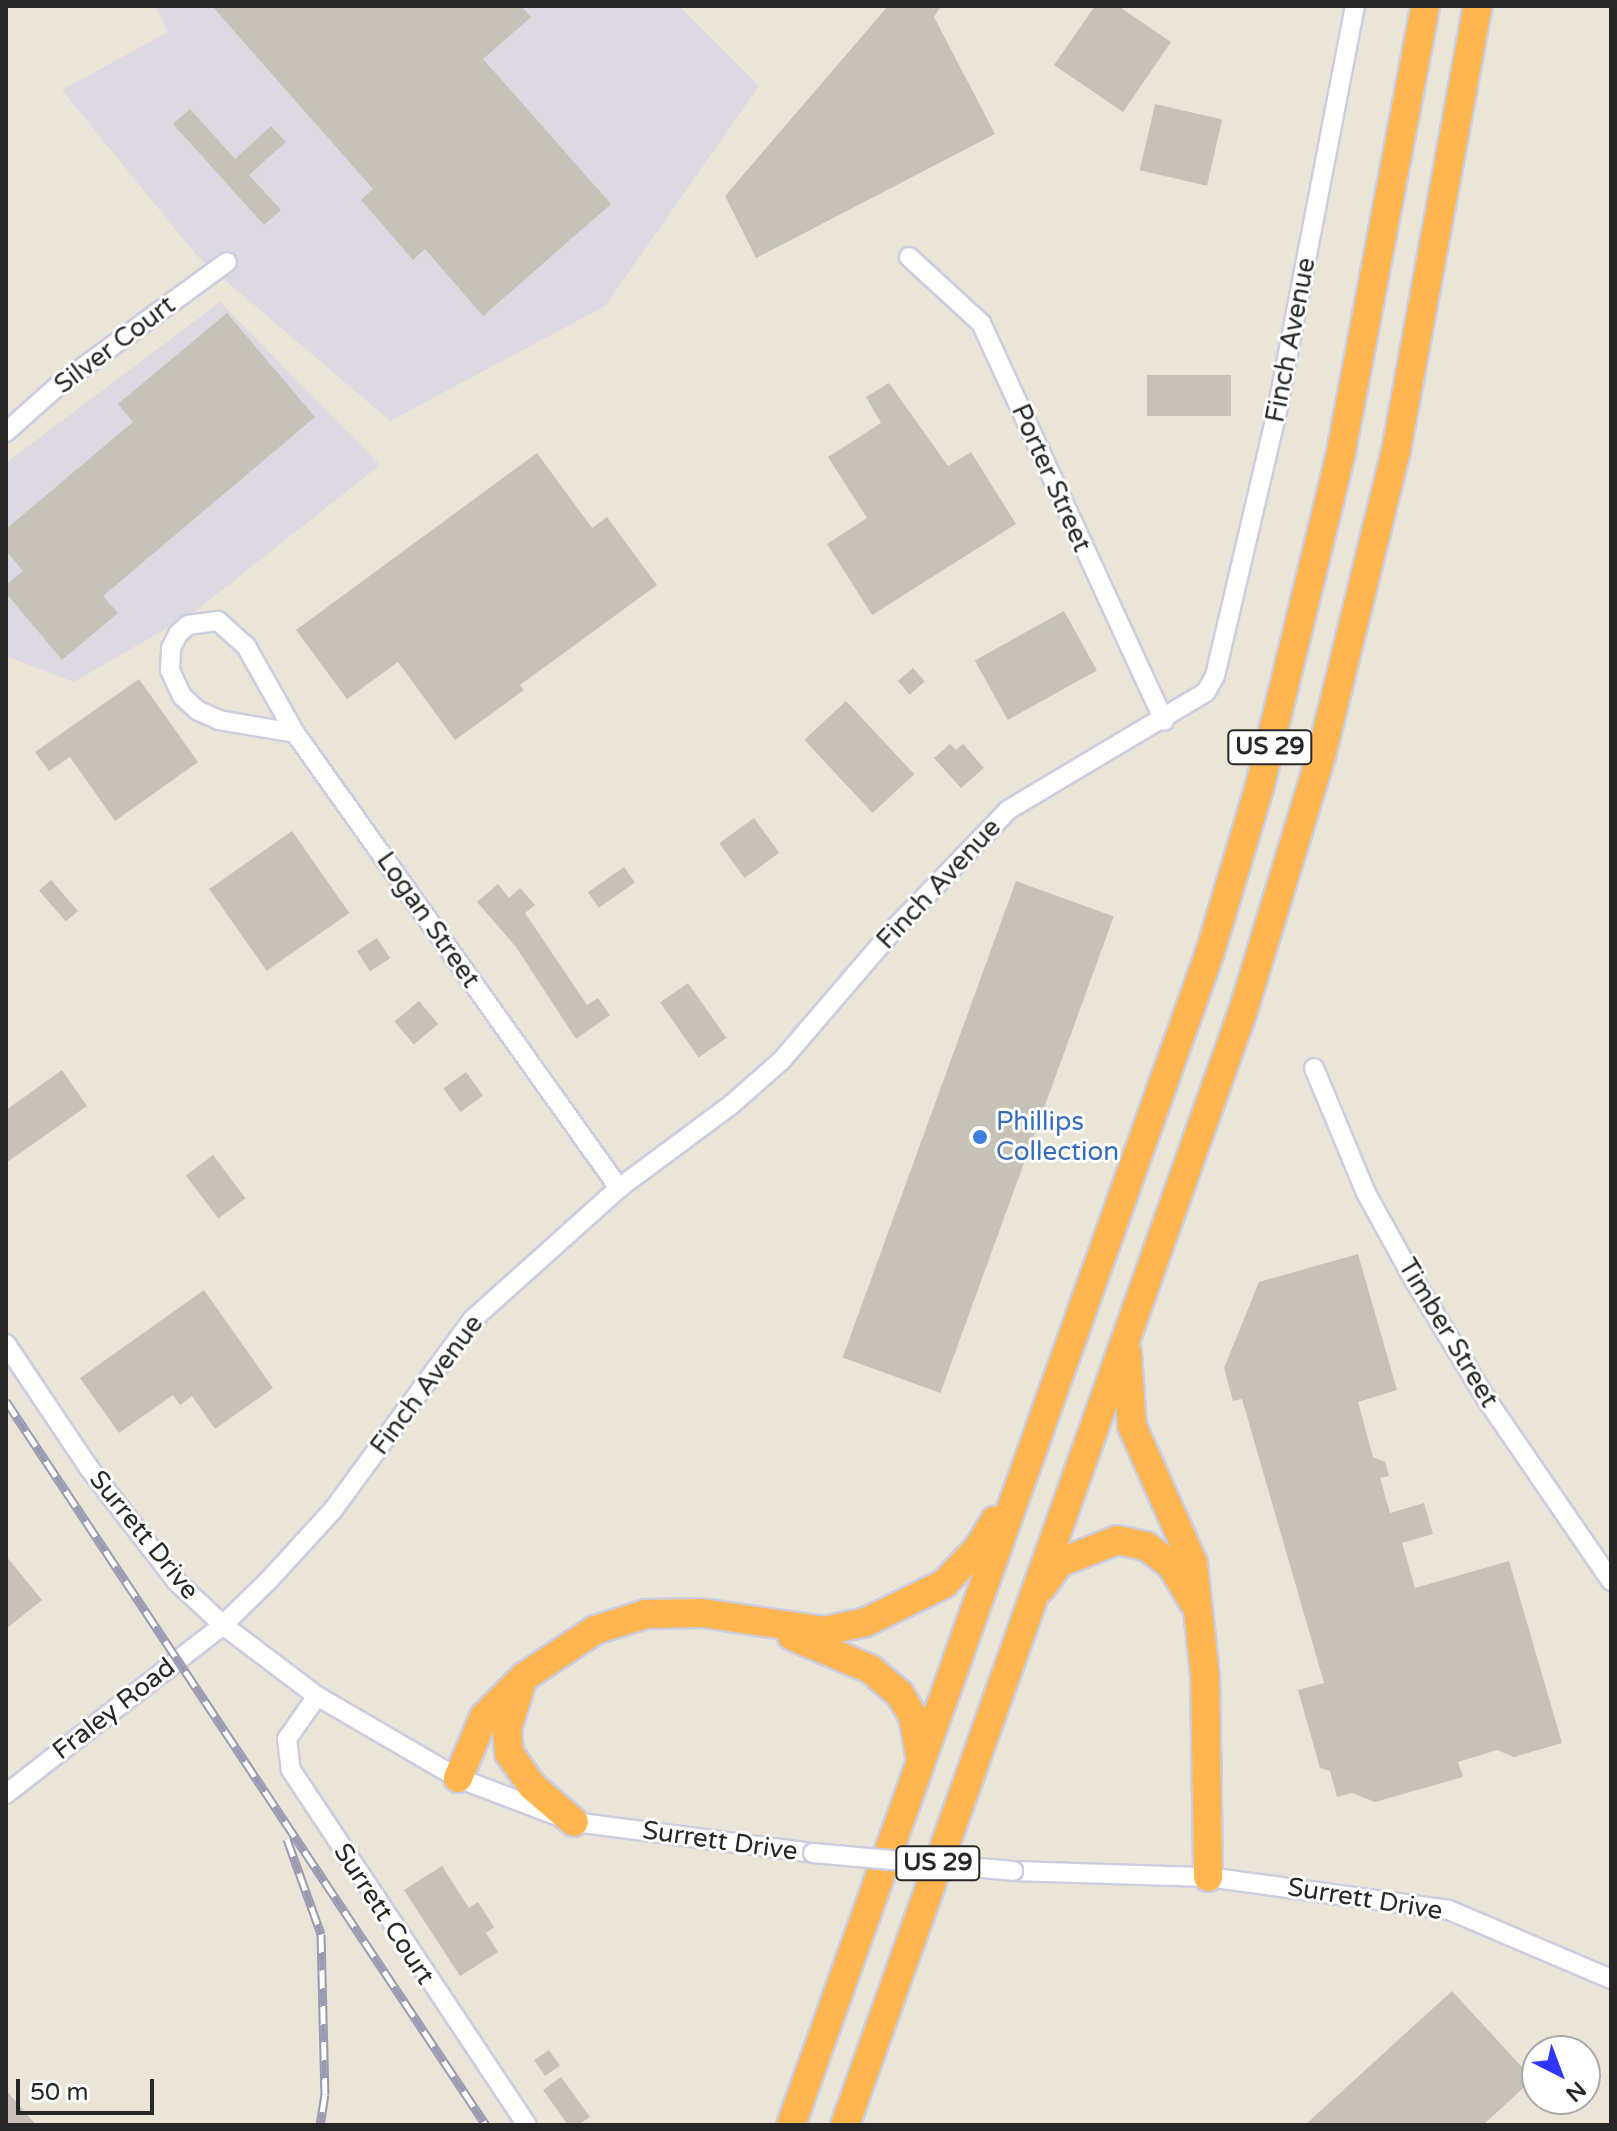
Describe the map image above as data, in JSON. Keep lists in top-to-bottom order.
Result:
{
  "streets": {
    "highway": ["US 29"],
    "street": [
      "Finch Avenue",
      "Silver Court",
      "Porter Street",
      "Logan Street",
      "Timber Street",
      "Surrett Drive",
      "Fraley Road",
      "Surrett Court"
    ]
  },
  "crossings": [
    ["Finch Avenue", "Porter Street"],
    ["Finch Avenue", "Logan Street"],
    ["Finch Avenue", "Surrett Drive"],
    ["Finch Avenue", "Fraley Road"],
    ["Surrett Drive", "Fraley Road"],
    ["Surrett Drive", "Surrett Court"]
  ],
  "places": ["Phillips Collection"],
  "scale_bar": "50 m",
  "north": "bottom right"
}
